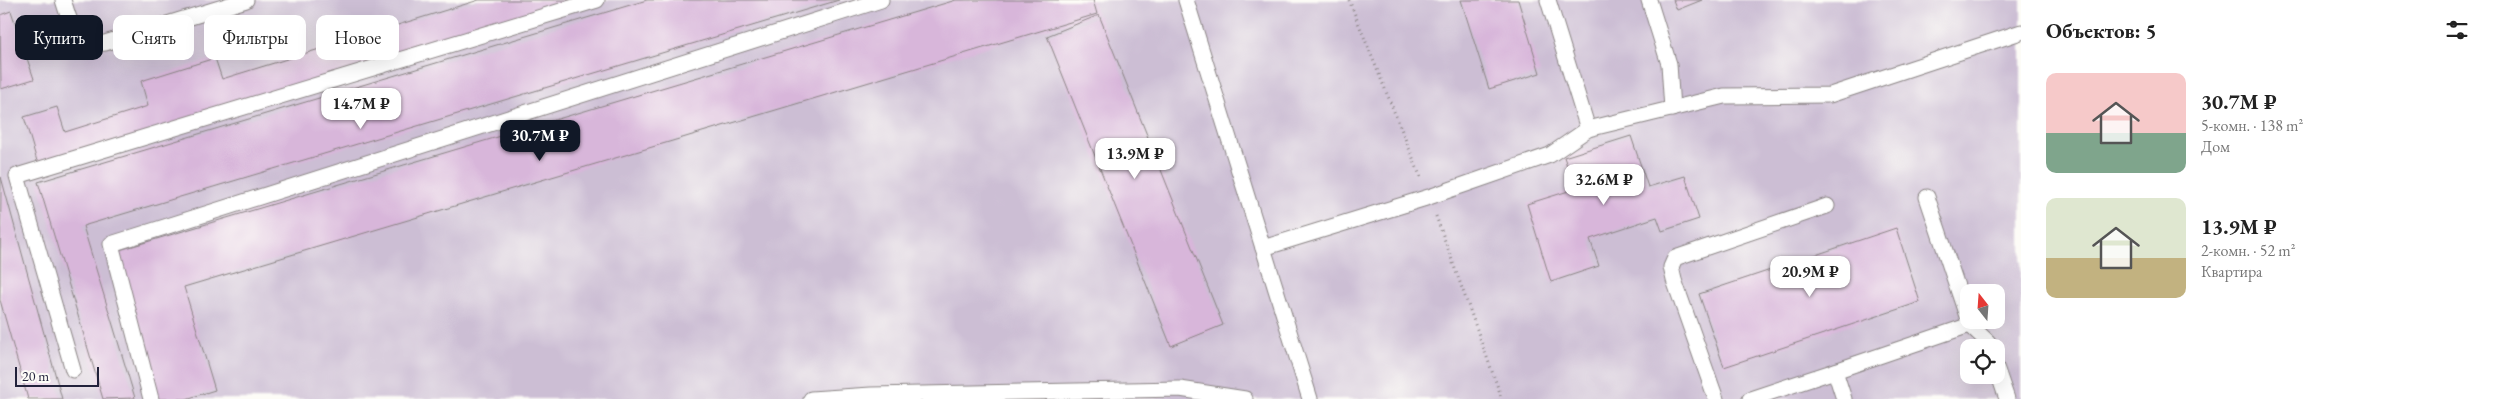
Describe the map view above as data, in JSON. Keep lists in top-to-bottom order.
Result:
{
  "scale_bar": "20 m",
  "north": "top",
  "page": {
    "heading": "Объектов: 5",
    "chip": [
      "Купить",
      "Снять",
      "Фильтры",
      "Новое"
    ],
    "list": [
      {
        "name": "30.7M ₽",
        "note": "5-комн. · 138 m² · Дом"
      },
      {
        "name": "13.9M ₽",
        "note": "2-комн. · 52 m² · Квартира"
      }
    ],
    "price": [
      "14.7M ₽",
      "30.7M ₽",
      "13.9M ₽",
      "32.6M ₽",
      "20.9M ₽"
    ],
    "scale": "20 m"
  }
}
